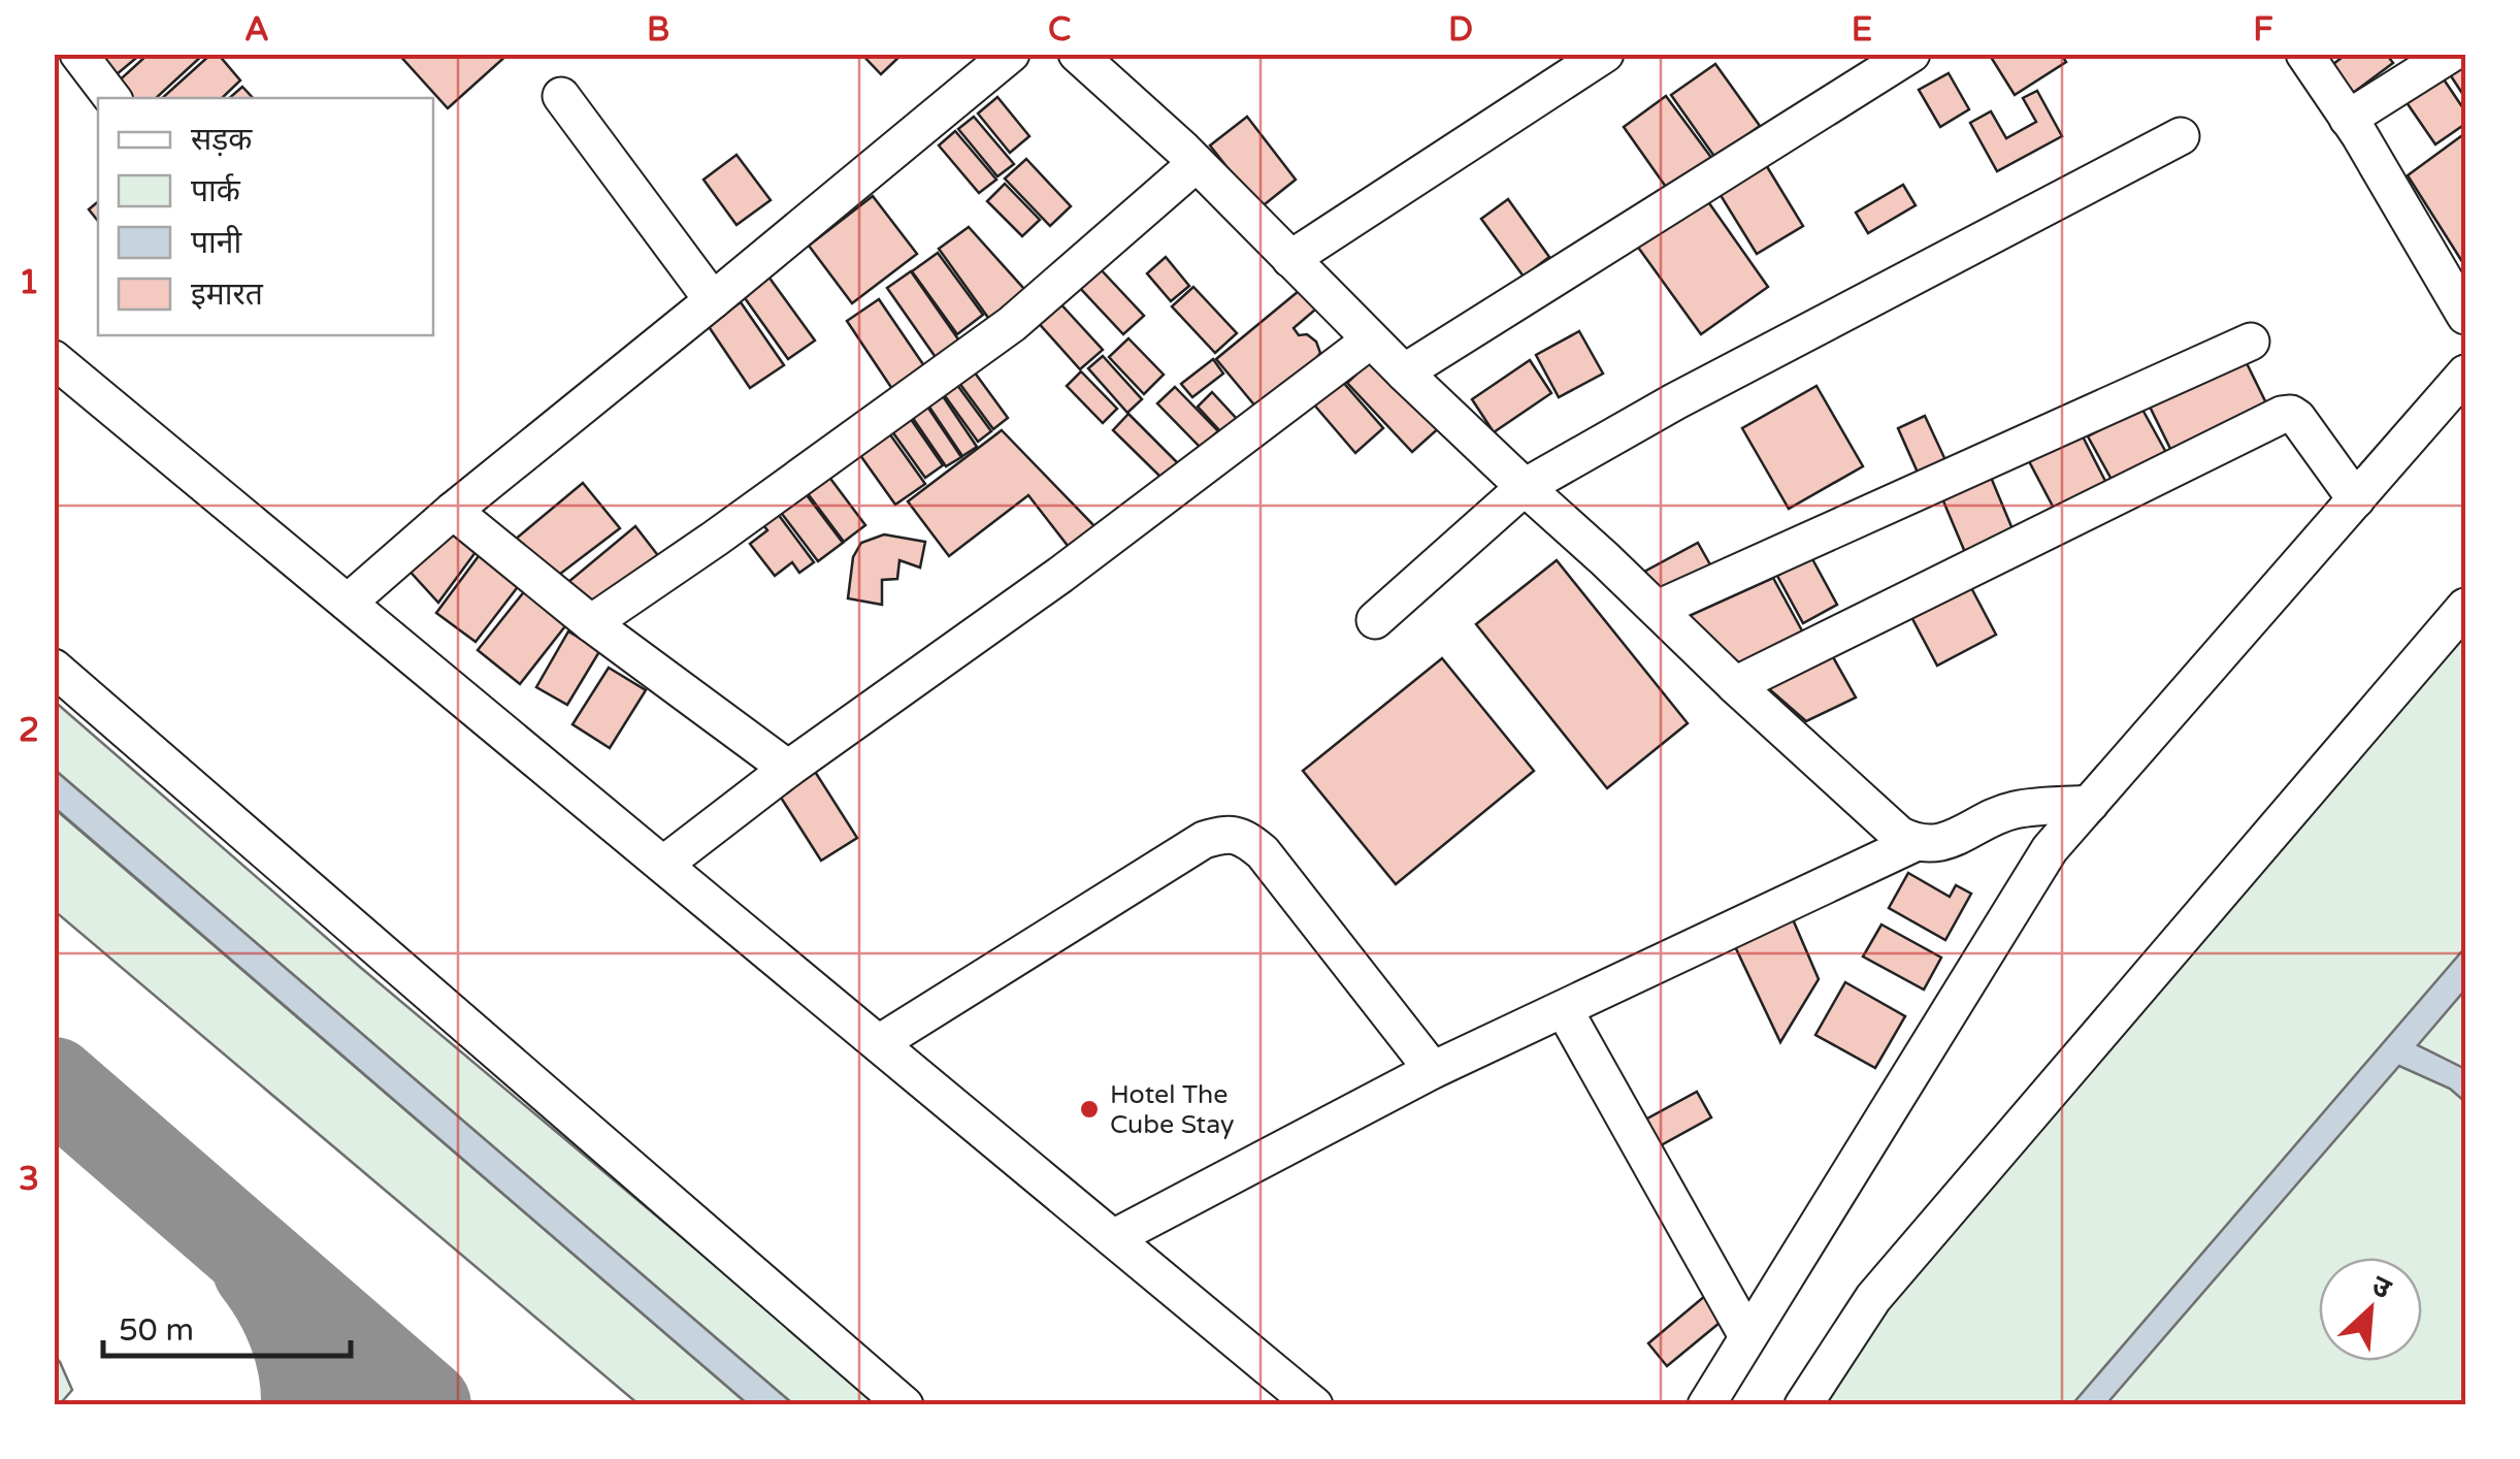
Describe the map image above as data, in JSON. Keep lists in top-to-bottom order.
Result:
{
  "places": ["Hotel The Cube Stay"],
  "legend": [
    "सड़क",
    "पार्क",
    "पानी",
    "इमारत"
  ],
  "scale_bar": "50 m",
  "north": "top right",
  "grid": {
    "columns": [
      "A",
      "B",
      "C",
      "D",
      "E",
      "F"
    ],
    "rows": ["1", "2", "3"]
  }
}
